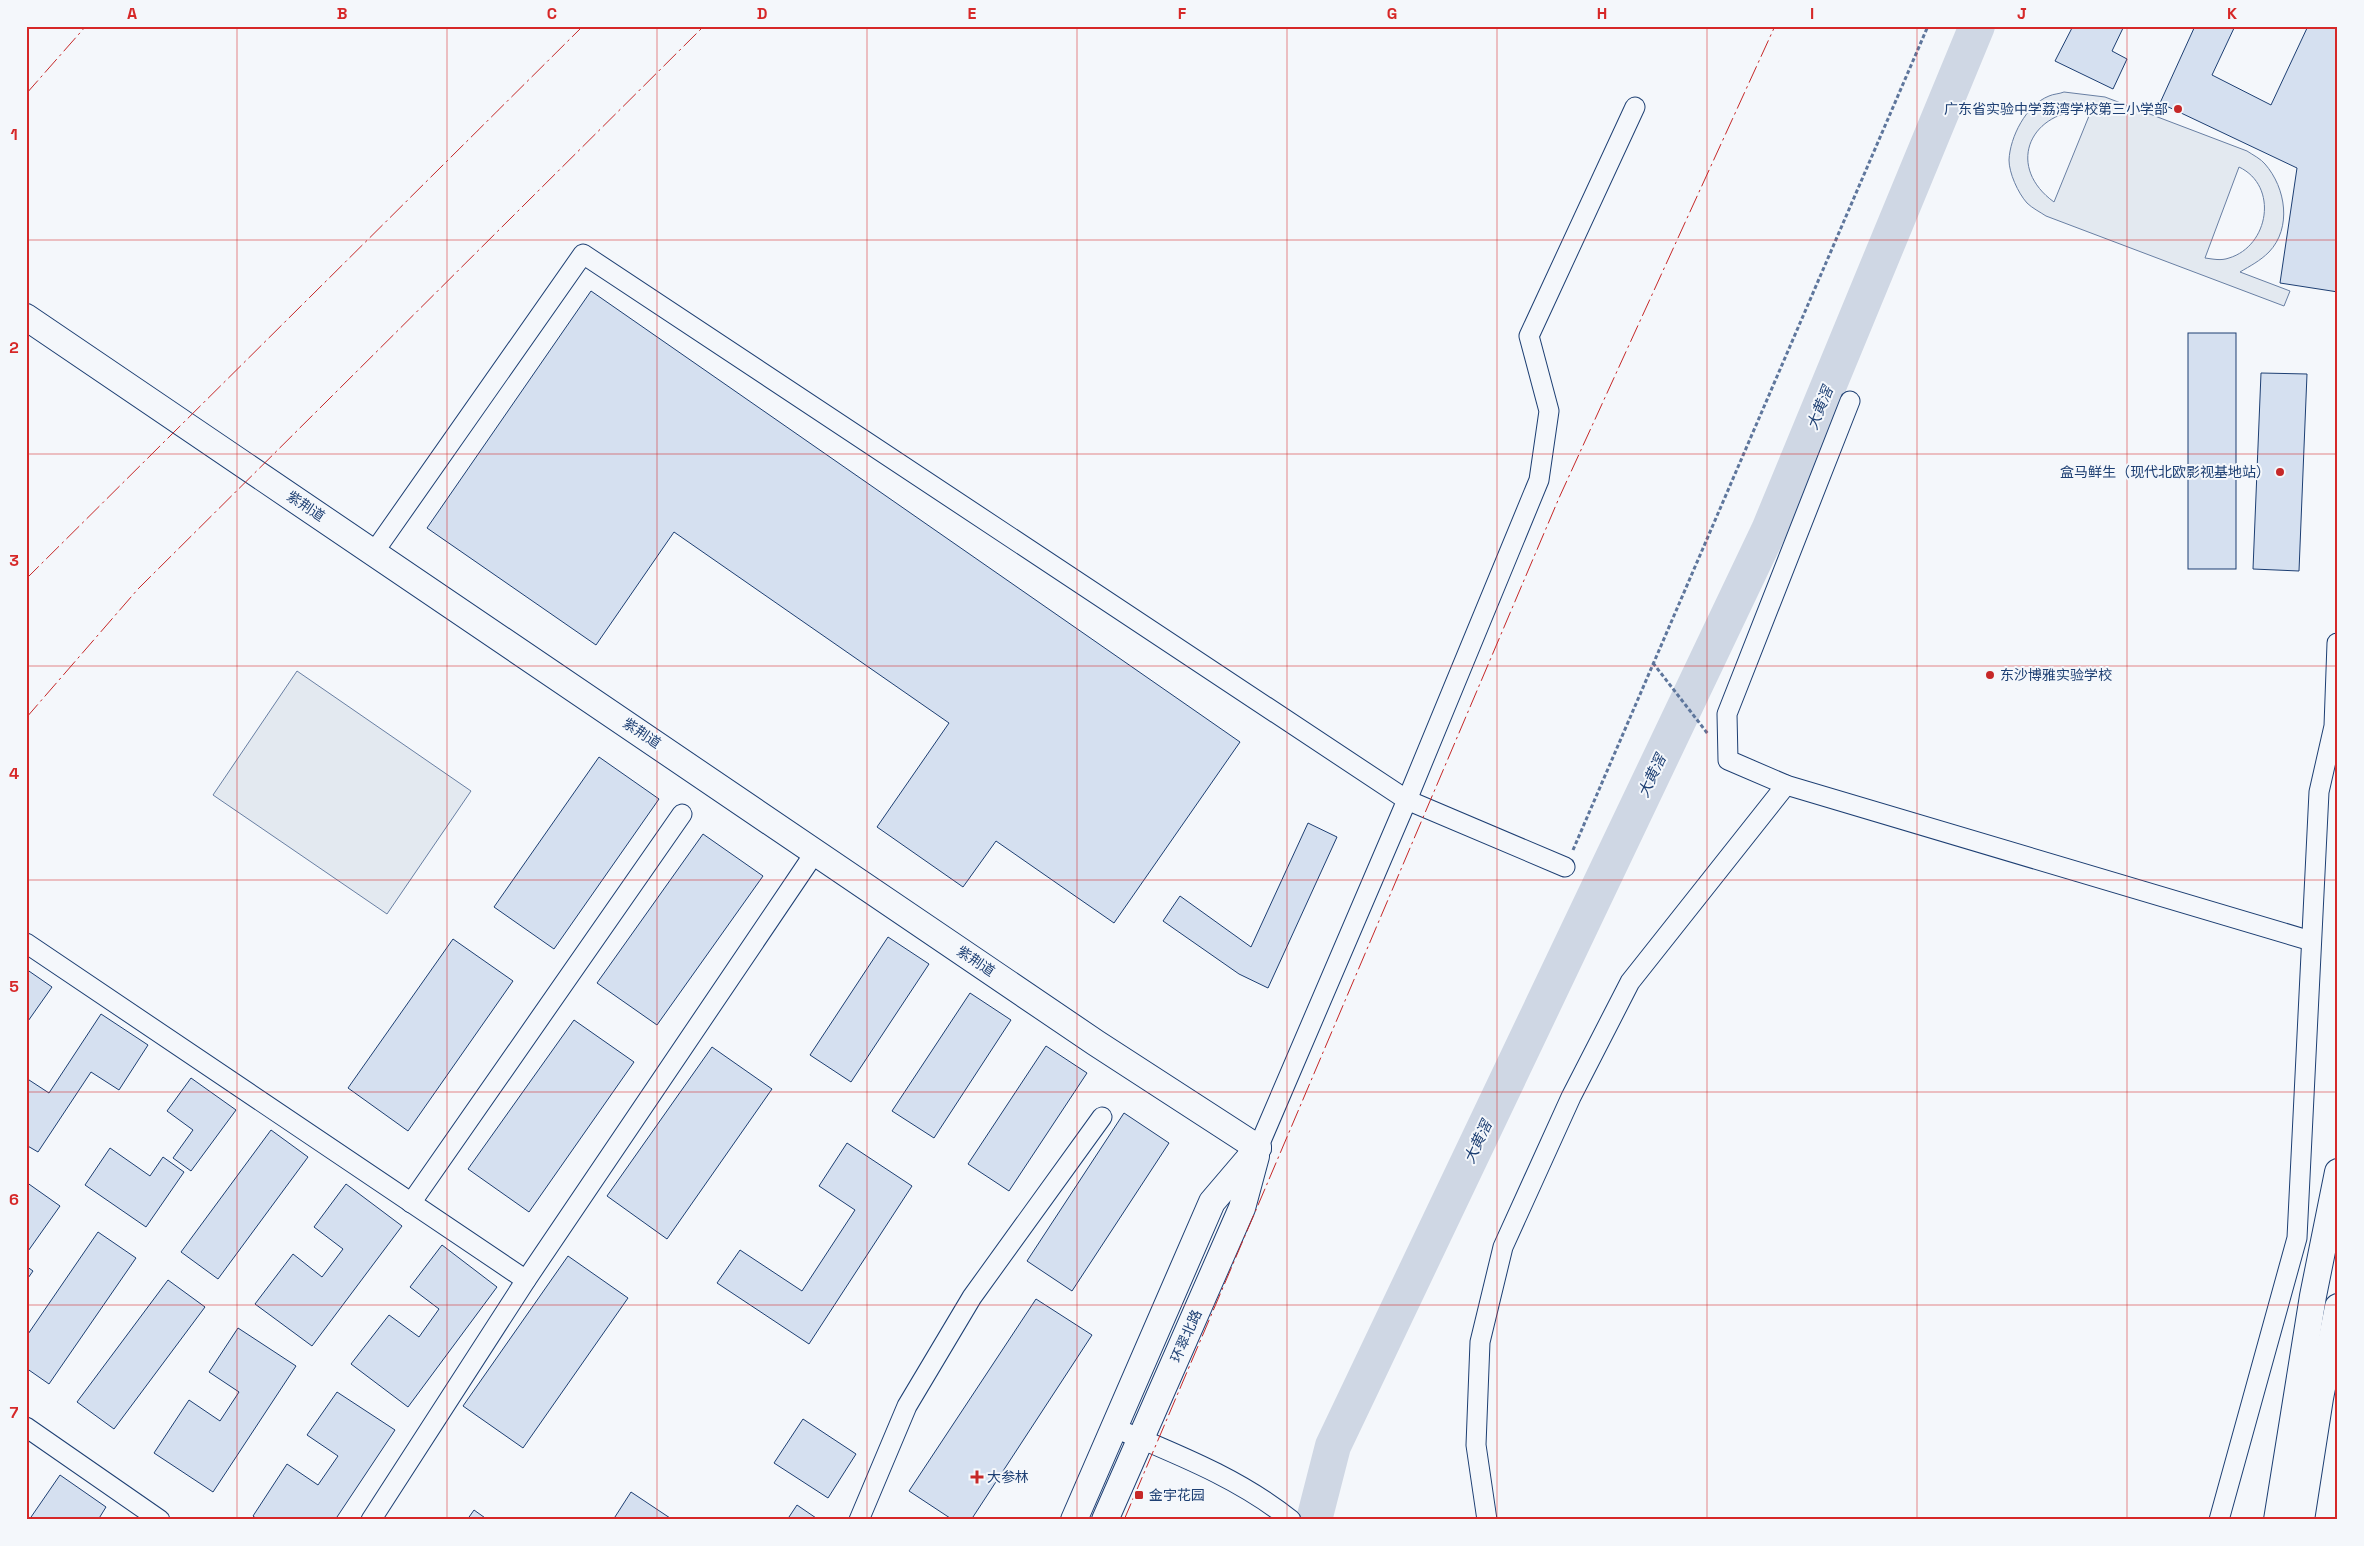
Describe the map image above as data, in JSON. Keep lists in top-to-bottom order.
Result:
{
  "streets": {
    "street": ["紫荆道", "环翠北路"]
  },
  "crossings": [
    ["紫荆道", "环翠北路"]
  ],
  "water": ["大黄滘"],
  "places": {
    "other": ["广东省实验中学荔湾学校第三小学部", "盒马鲜生（现代北欧影视基地站）", "东沙博雅实验学校"],
    "health": ["大参林"],
    "transit": ["金宇花园"]
  },
  "grid": {
    "columns": [
      "A",
      "B",
      "C",
      "D",
      "E",
      "F",
      "G",
      "H",
      "I",
      "J",
      "K"
    ],
    "rows": [
      "1",
      "2",
      "3",
      "4",
      "5",
      "6",
      "7"
    ]
  }
}
